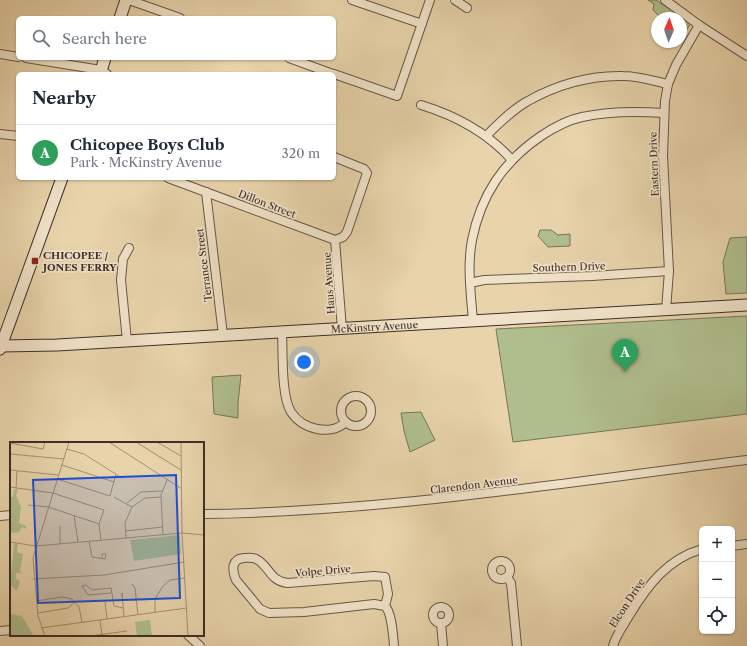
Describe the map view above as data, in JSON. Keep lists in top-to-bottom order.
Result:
{
  "streets": {
    "street": [
      "Eastern Drive",
      "Dillon Street",
      "Terrance Street",
      "Southern Drive",
      "Haus Avenue",
      "McKinstry Avenue",
      "Clarendon Avenue",
      "Volpe Drive",
      "Elcon Drive"
    ]
  },
  "crossings": [
    ["Eastern Drive", "Southern Drive"],
    ["Eastern Drive", "McKinstry Avenue"],
    ["Dillon Street", "Terrance Street"],
    ["Dillon Street", "Haus Avenue"],
    ["Terrance Street", "McKinstry Avenue"],
    ["Haus Avenue", "McKinstry Avenue"]
  ],
  "places": {
    "transit": ["CHICOPEE / JONES FERRY"]
  },
  "north": "top",
  "page": {
    "search": "Search here",
    "heading": "Nearby",
    "list": [
      {
        "mark": "A",
        "name": "Chicopee Boys Club",
        "note": "Park · McKinstry Avenue",
        "value": "320 m"
      }
    ],
    "pins": "A",
    "map_buttons": ["+", "−"]
  }
}
